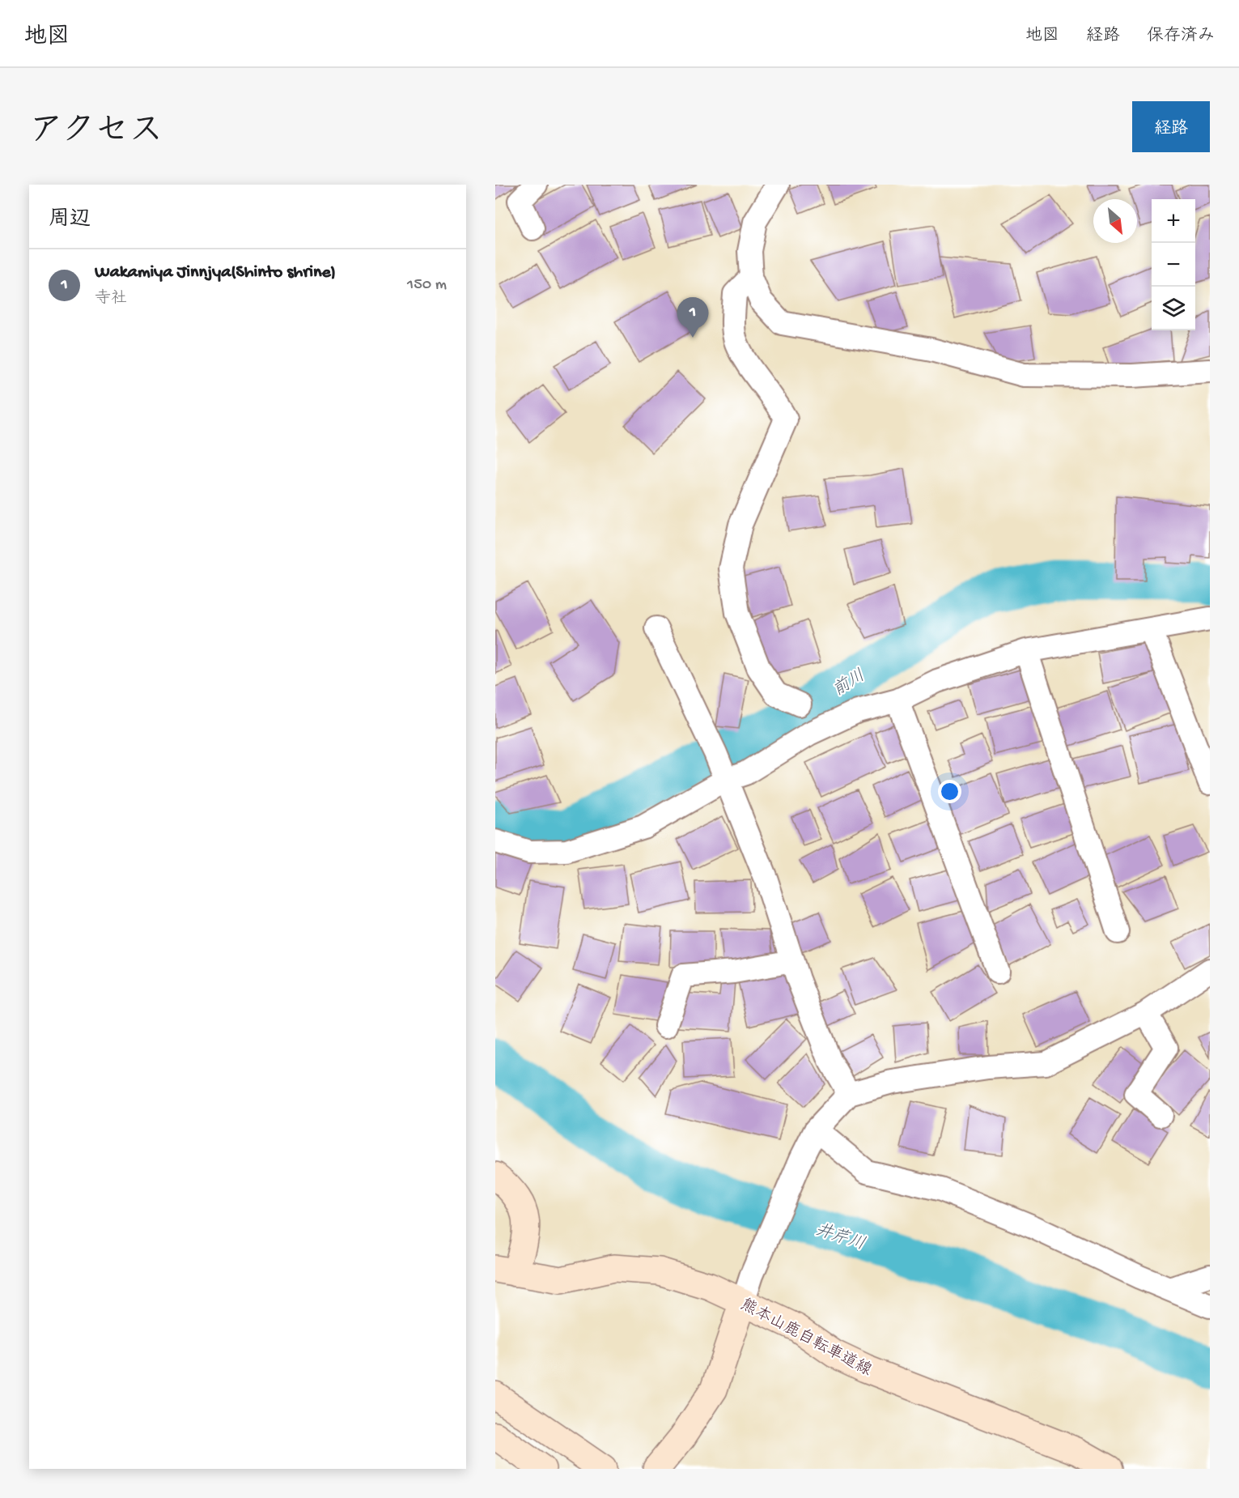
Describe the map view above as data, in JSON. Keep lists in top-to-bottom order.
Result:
{
  "streets": {
    "main road": ["熊本山鹿自転車道線"]
  },
  "water": ["前川", "井芹川"],
  "north": "bottom right",
  "page": {
    "header": "地図",
    "nav": ["地図", "経路", "保存済み"],
    "title": "アクセス",
    "buttons": "経路",
    "heading": "周辺",
    "map_buttons": ["+", "−"],
    "list": [
      {
        "mark": "1",
        "name": "Wakamiya Jinnjya(Shinto shrine)",
        "note": "寺社",
        "value": "150 m"
      }
    ],
    "pins": "1"
  }
}
